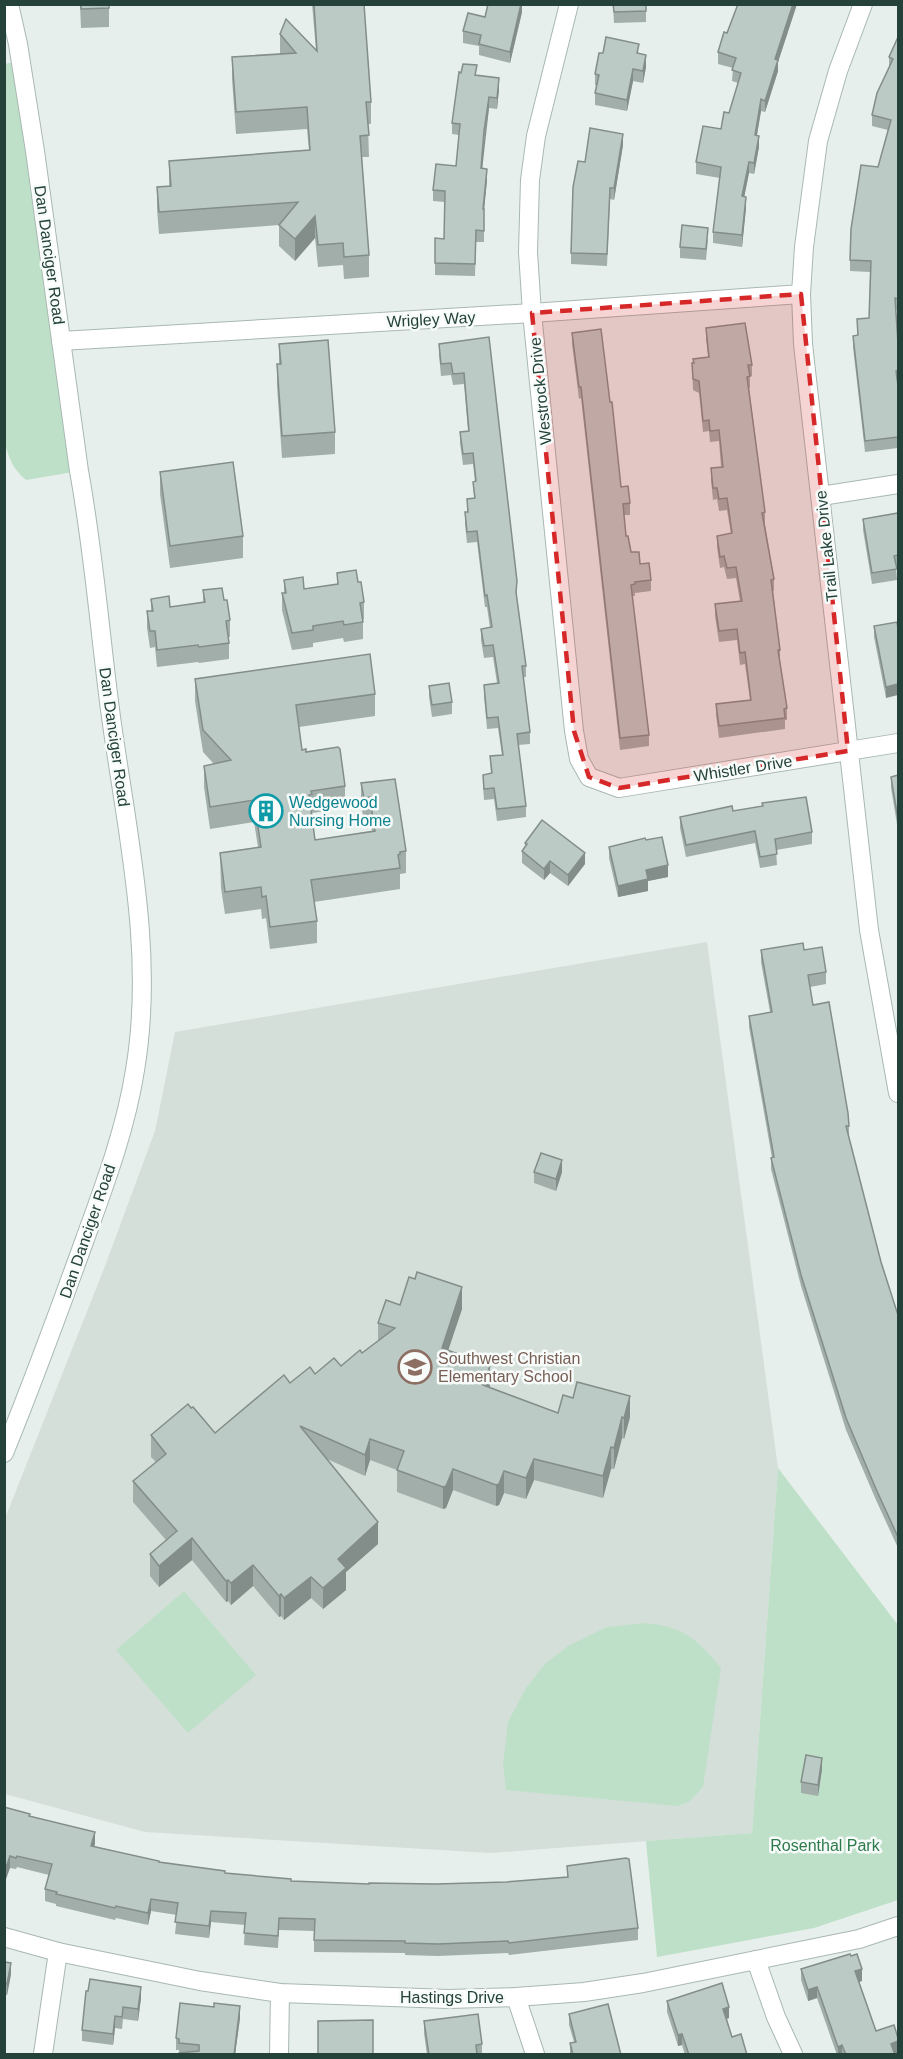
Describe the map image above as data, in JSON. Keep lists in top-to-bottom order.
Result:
{
  "streets": {
    "street": [
      "Dan Danciger Road",
      "Wrigley Way",
      "Westrock Drive",
      "Trail Lake Drive",
      "Whistler Drive",
      "Hastings Drive"
    ]
  },
  "crossings": [
    ["Dan Danciger Road", "Wrigley Way"],
    ["Wrigley Way", "Westrock Drive"],
    ["Wrigley Way", "Trail Lake Drive"],
    ["Westrock Drive", "Whistler Drive"],
    ["Trail Lake Drive", "Whistler Drive"]
  ],
  "parks": ["Rosenthal Park"],
  "places": {
    "building": ["Wedgewood Nursing Home"],
    "school or university": ["Southwest Christian Elementary School"]
  }
}
